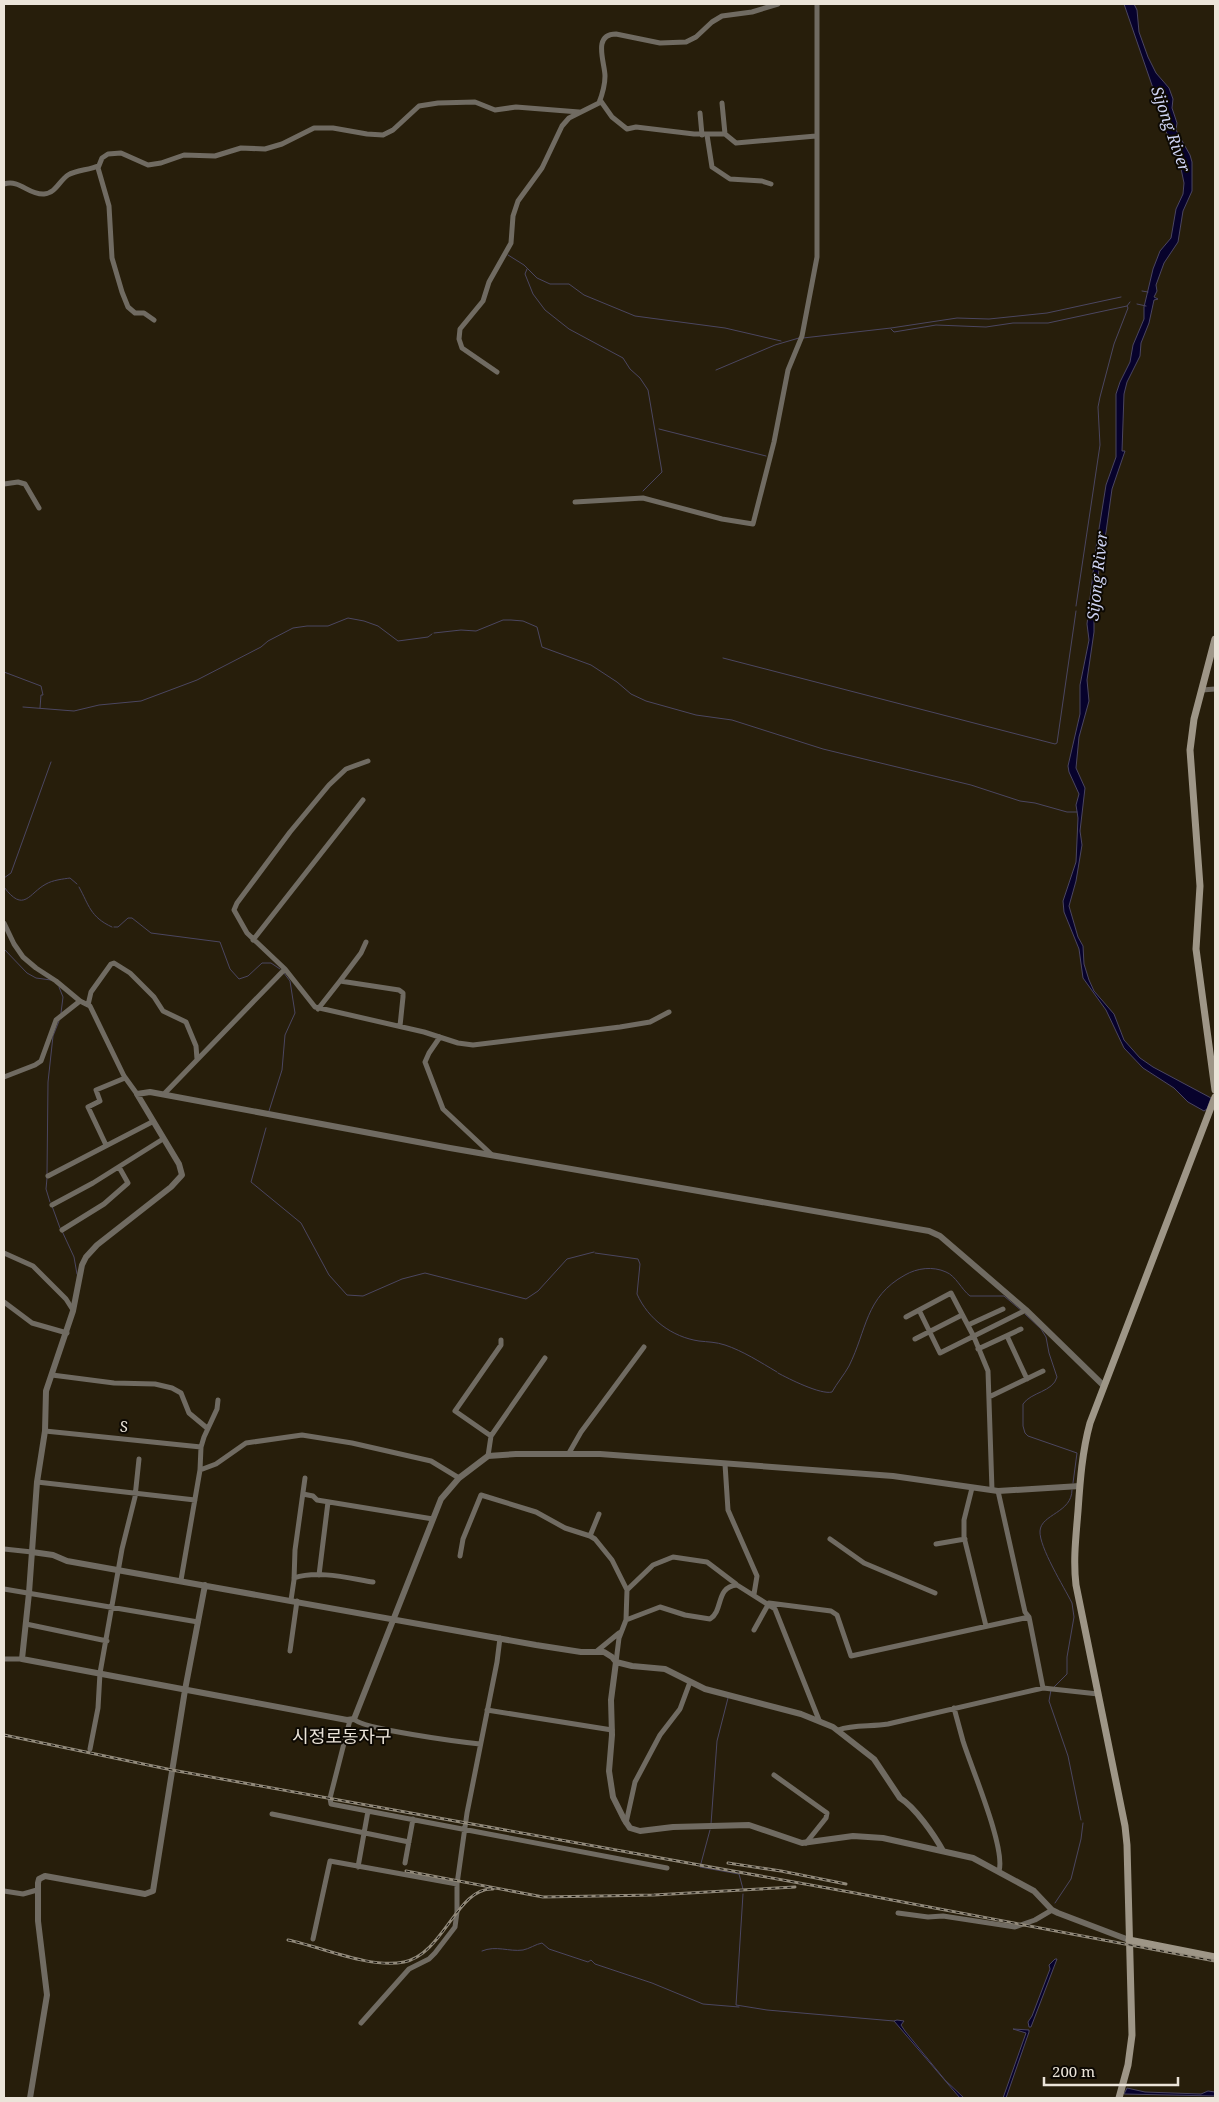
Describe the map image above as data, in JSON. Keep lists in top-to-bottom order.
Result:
{
  "streets": {
    "street": ["S"]
  },
  "districts": ["시정로동자구"],
  "water": ["Sijong River"],
  "scale_bar": "200 m"
}
